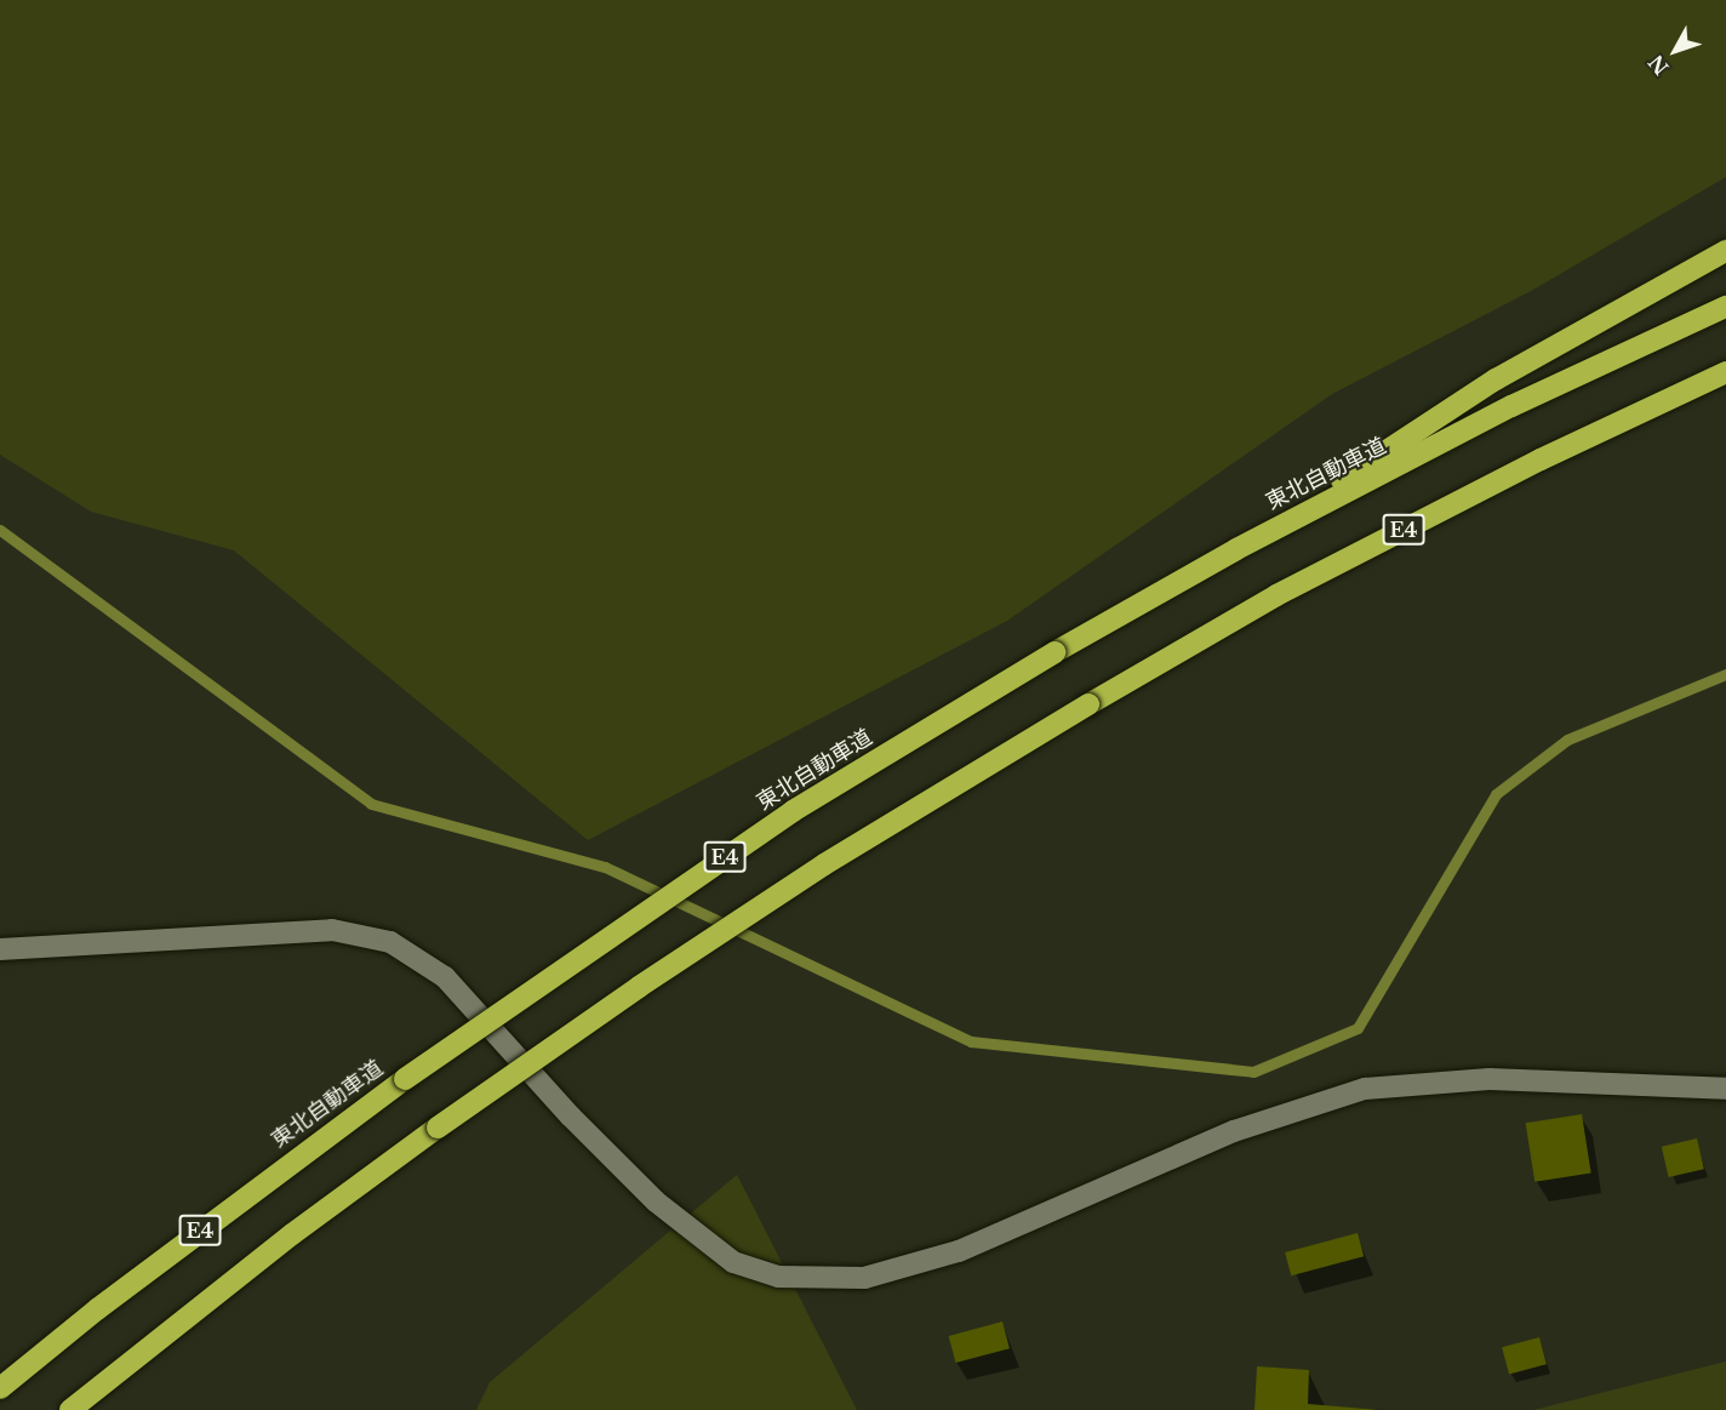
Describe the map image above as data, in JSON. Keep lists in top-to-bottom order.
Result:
{
  "streets": {
    "highway": ["東北自動車道", "E4"]
  },
  "north": "bottom left"
}
